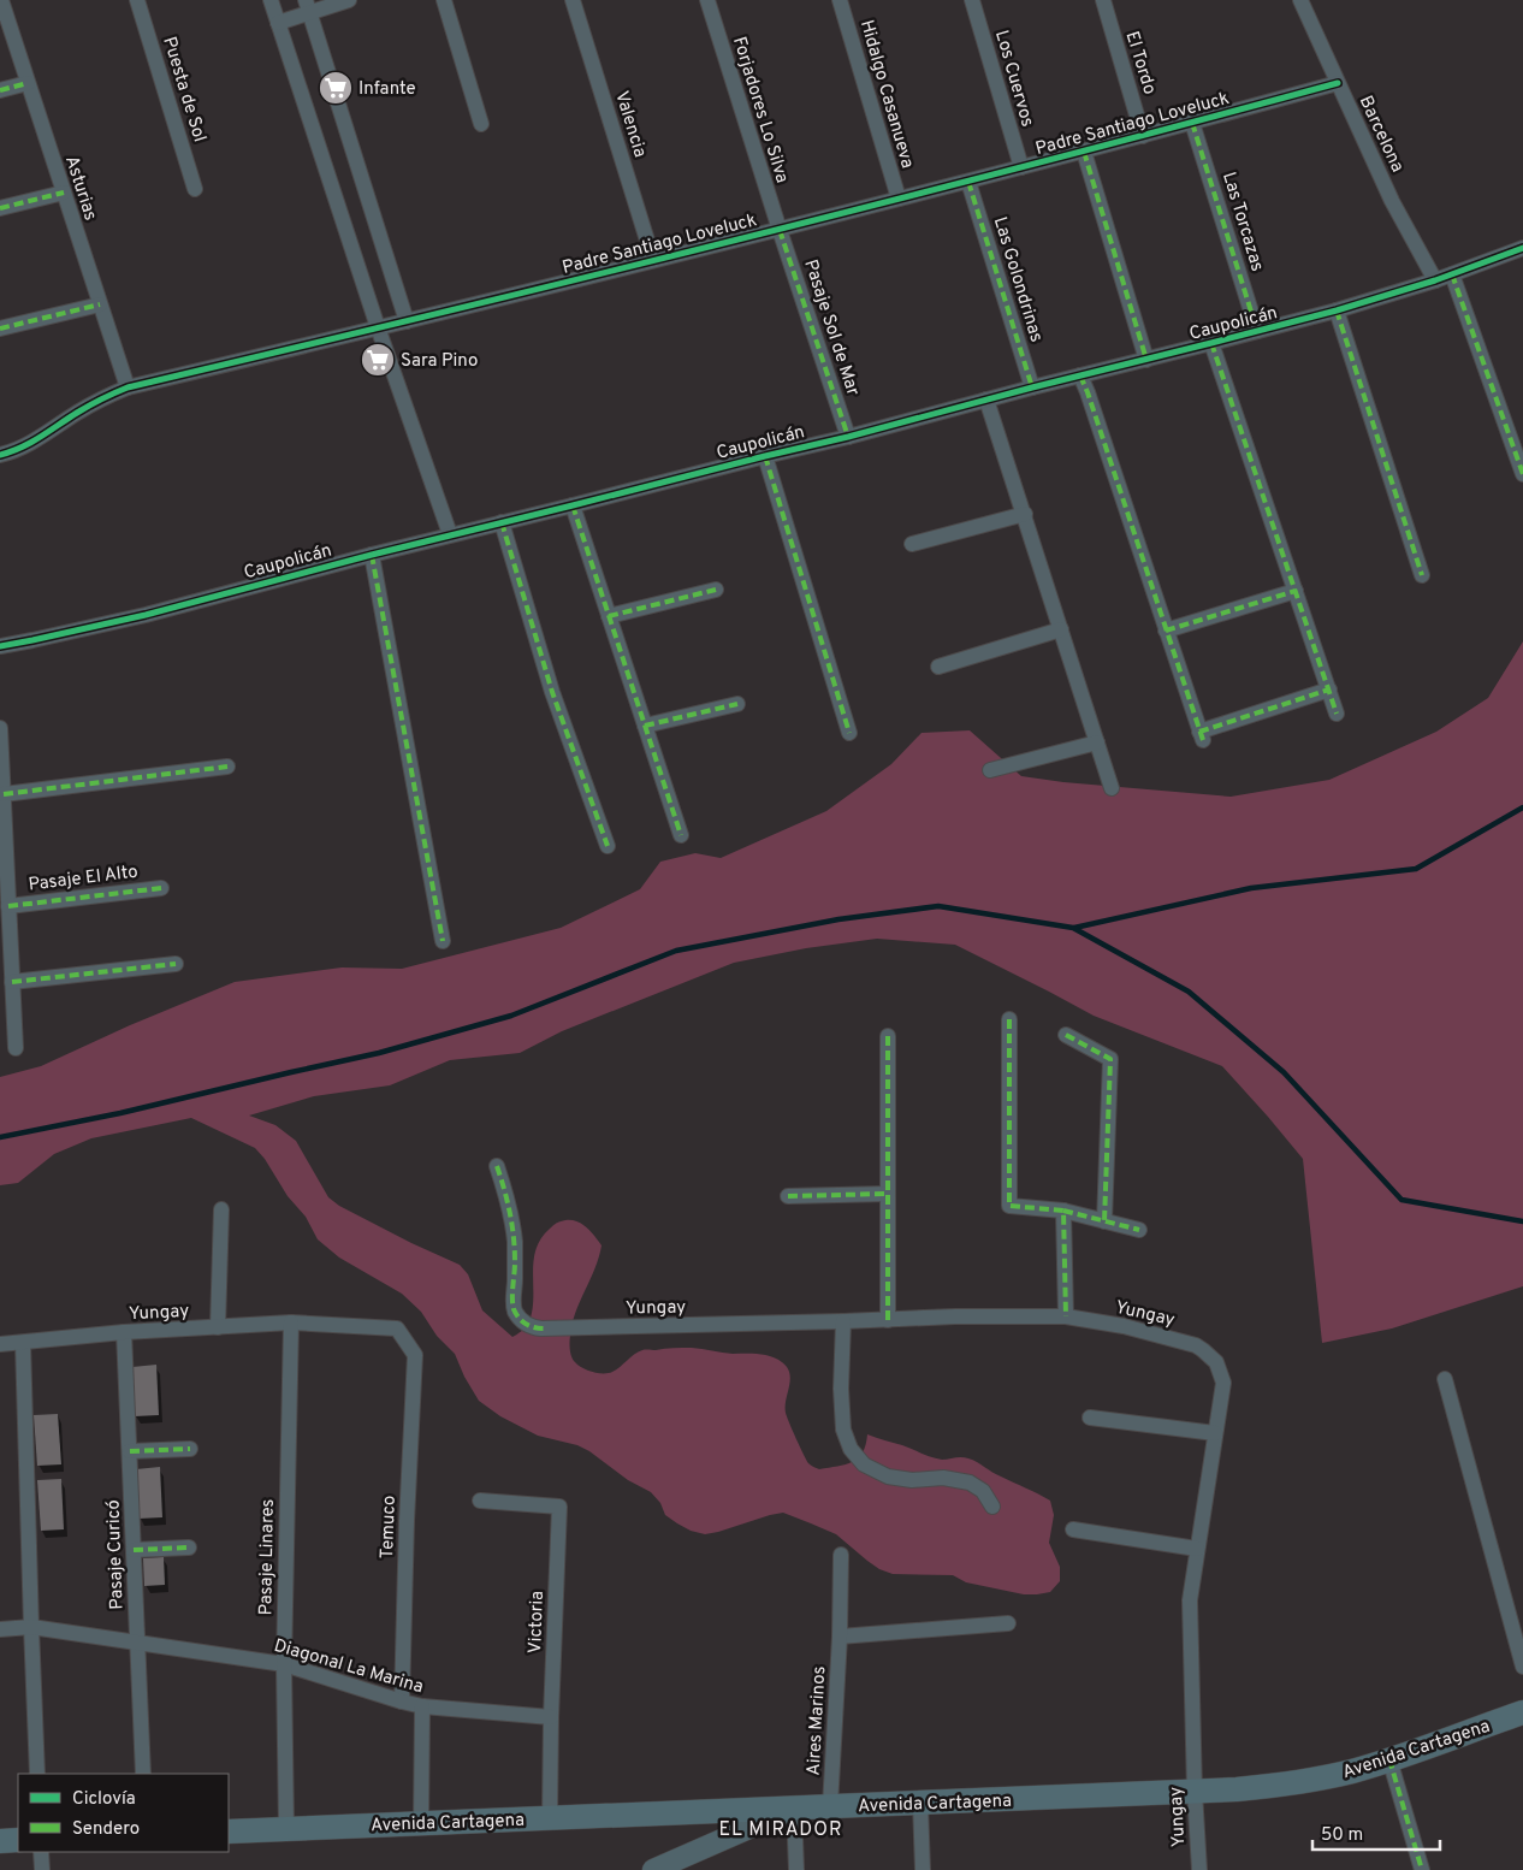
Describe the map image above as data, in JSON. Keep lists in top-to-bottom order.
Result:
{
  "streets": {
    "main road": ["Avenida Cartagena"],
    "street": [
      "El Tordo",
      "Los Cuervos",
      "Puesta de Sol",
      "Hidalgo Casanueva",
      "Forjadores Lo Silva",
      "Padre Santiago Loveluck",
      "Valencia",
      "Barcelona",
      "Asturias",
      "Las Torcazas",
      "Las Golondrinas",
      "Caupolicán",
      "Pasaje Sol de Mar",
      "Pasaje El Alto",
      "Yungay",
      "Temuco",
      "Pasaje Curicó",
      "Pasaje Linares",
      "Victoria",
      "Diagonal La Marina",
      "Aires Marinos"
    ]
  },
  "crossings": [
    ["El Tordo", "Padre Santiago Loveluck"],
    ["Los Cuervos", "Padre Santiago Loveluck"],
    ["Hidalgo Casanueva", "Padre Santiago Loveluck"],
    ["Forjadores Lo Silva", "Padre Santiago Loveluck"],
    ["Forjadores Lo Silva", "Pasaje Sol de Mar"],
    ["Padre Santiago Loveluck", "Valencia"],
    ["Padre Santiago Loveluck", "Barcelona"],
    ["Padre Santiago Loveluck", "Asturias"],
    ["Padre Santiago Loveluck", "Las Torcazas"],
    ["Padre Santiago Loveluck", "Las Golondrinas"],
    ["Padre Santiago Loveluck", "Pasaje Sol de Mar"],
    ["Barcelona", "Caupolicán"],
    ["Las Torcazas", "Caupolicán"],
    ["Las Golondrinas", "Caupolicán"],
    ["Caupolicán", "Pasaje Sol de Mar"],
    ["Yungay", "Temuco"],
    ["Yungay", "Pasaje Curicó"],
    ["Yungay", "Pasaje Linares"],
    ["Yungay", "Avenida Cartagena"],
    ["Temuco", "Diagonal La Marina"],
    ["Pasaje Curicó", "Diagonal La Marina"],
    ["Pasaje Linares", "Diagonal La Marina"],
    ["Pasaje Linares", "Avenida Cartagena"],
    ["Victoria", "Diagonal La Marina"],
    ["Victoria", "Avenida Cartagena"],
    ["Aires Marinos", "Avenida Cartagena"]
  ],
  "districts": ["EL MIRADOR"],
  "places": {
    "supermarket": ["Infante", "Sara Pino"]
  },
  "legend": ["Ciclovía", "Sendero"],
  "scale_bar": "50 m"
}
